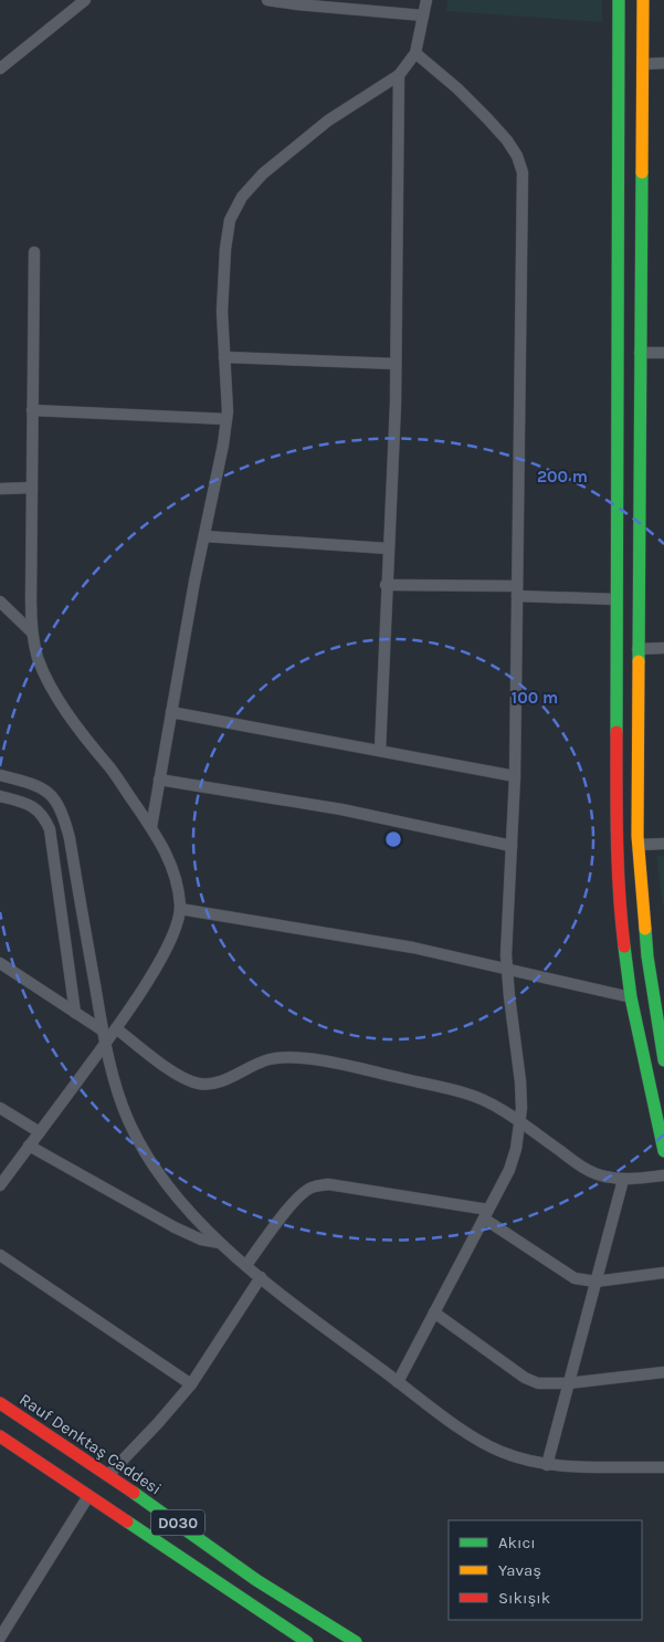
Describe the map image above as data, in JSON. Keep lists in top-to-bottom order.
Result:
{
  "streets": {
    "main road": ["Rauf Denktaş Caddesi", "D030"]
  },
  "legend": ["Akıcı", "Yavaş", "Sıkışık"],
  "rings": ["200 m", "100 m"]
}
